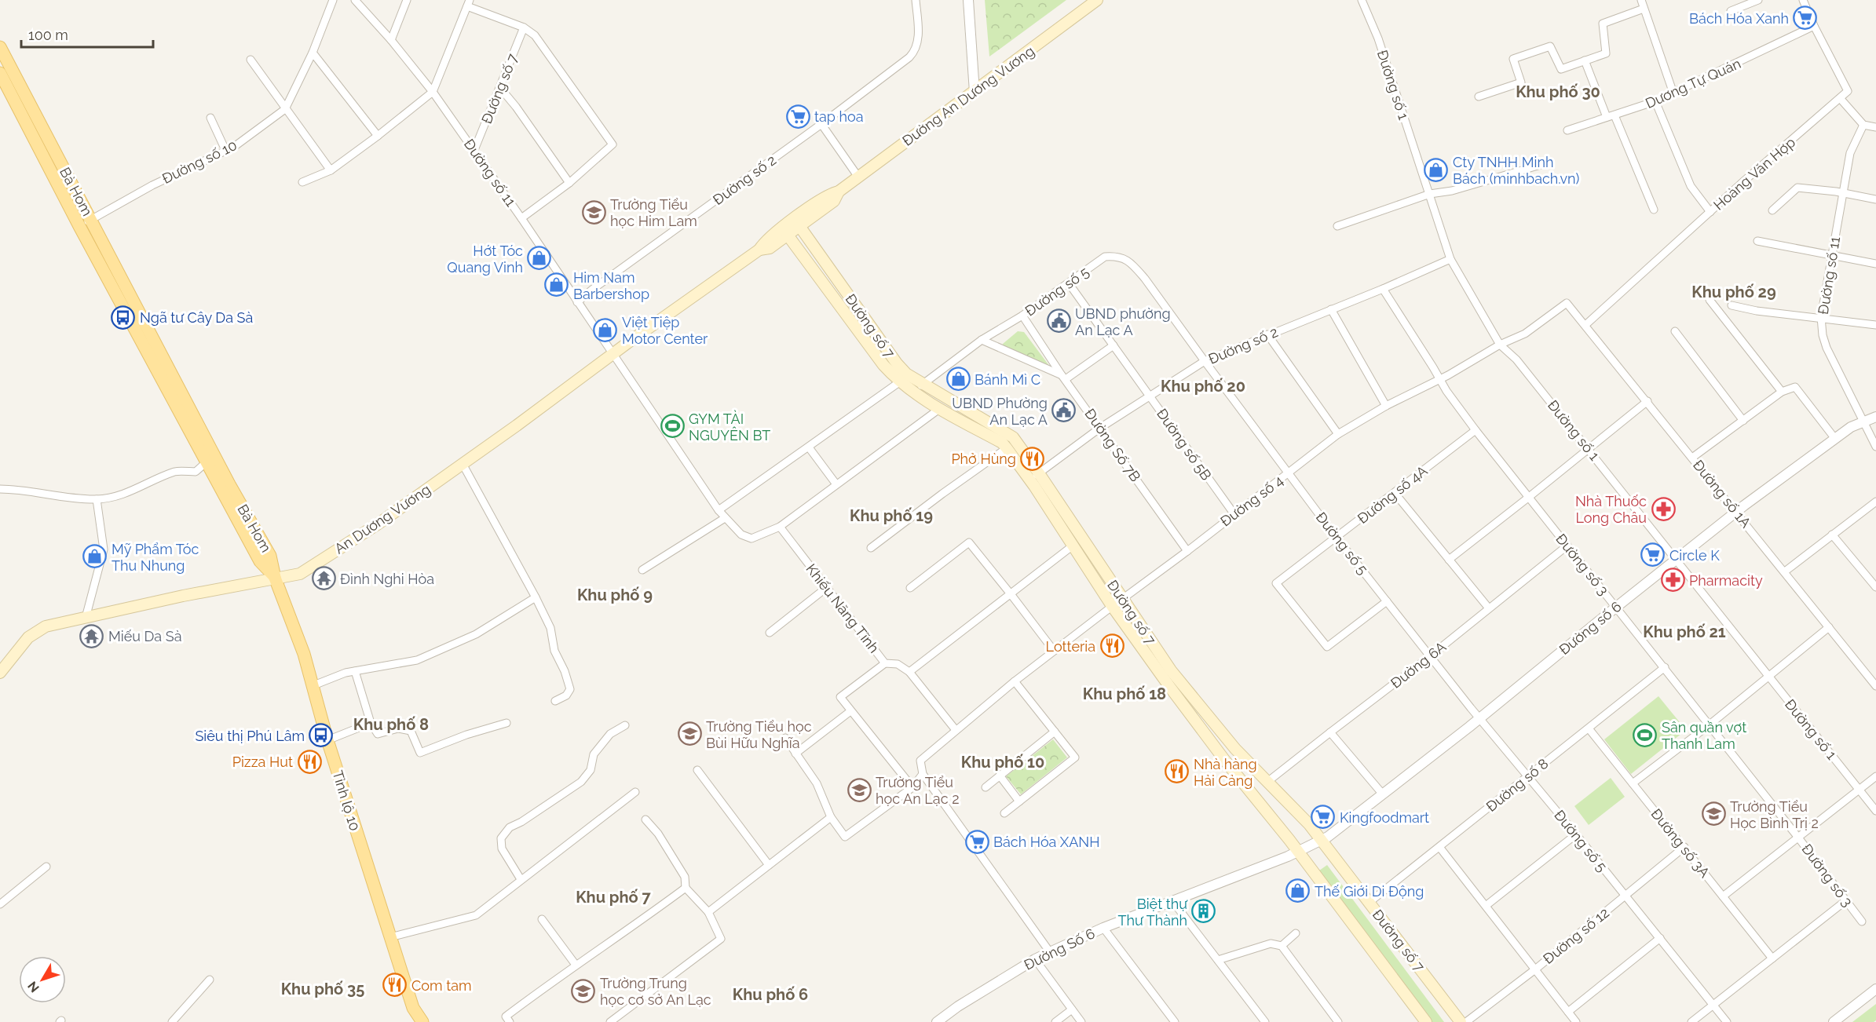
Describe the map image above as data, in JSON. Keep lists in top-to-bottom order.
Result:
{
  "streets": {
    "main road": [
      "Đường số 7",
      "Đường An Dương Vương",
      "Bà Hom",
      "An Dương Vương",
      "Tỉnh lộ 10"
    ],
    "street": [
      "Dương Tự Quán",
      "Đường số 1",
      "Đường số 10",
      "Đường số 11",
      "Hoàng Văn Hợp",
      "Đường số 2",
      "Đường số 5",
      "Đường số 5B",
      "Đường Số 7B",
      "Đường số 1A",
      "Đường số 4A",
      "Đường số 4",
      "Đường số 3",
      "Khiếu Năng Tĩnh",
      "Đường số 6",
      "Đường 6A",
      "Đường số 8",
      "Đường số 3A",
      "Đường số 12",
      "Đường Số 6"
    ]
  },
  "crossings": [
    ["Đường số 1", "Đường số 2"],
    ["Đường số 1", "Đường số 4"],
    ["Đường số 1", "Đường số 6"],
    ["Đường số 7", "Đường An Dương Vương"],
    ["Đường số 7", "Đường số 11"],
    ["Đường số 7", "Đường số 2"],
    ["Đường số 7", "Đường số 5"],
    ["Đường số 7", "Đường số 4"],
    ["Đường số 7", "Đường số 6"],
    ["Đường số 7", "Đường 6A"],
    ["Đường số 7", "Đường số 8"],
    ["Đường số 7", "Đường Số 6"],
    ["Đường An Dương Vương", "Đường số 11"],
    ["Đường An Dương Vương", "An Dương Vương"],
    ["Đường số 10", "Bà Hom"],
    ["Đường số 11", "Đường số 2"],
    ["Đường số 11", "An Dương Vương"],
    ["Đường số 11", "Đường số 6"],
    ["Hoàng Văn Hợp", "Đường số 1A"],
    ["Đường số 2", "Đường số 5"],
    ["Đường số 2", "Đường số 5B"],
    ["Đường số 2", "Đường Số 7B"],
    ["Đường số 2", "Đường số 3"],
    ["Bà Hom", "An Dương Vương"],
    ["Bà Hom", "Tỉnh lộ 10"],
    ["Đường số 5", "Đường số 5B"],
    ["Đường số 5", "Đường Số 7B"],
    ["Đường số 5", "Đường số 4A"],
    ["Đường số 5", "Đường số 4"],
    ["Đường số 5", "Đường số 6"],
    ["Đường số 5", "Đường 6A"],
    ["Đường số 5", "Đường số 8"],
    ["Đường số 5", "Đường số 12"],
    ["Đường số 5B", "Đường số 4"],
    ["Đường Số 7B", "Đường số 4"],
    ["Đường số 1A", "Đường số 4"],
    ["Đường số 1A", "Đường số 6"],
    ["Đường số 4A", "Đường số 3"],
    ["Đường số 4", "Đường số 3"],
    ["Đường số 4", "Khiếu Năng Tĩnh"],
    ["An Dương Vương", "Tỉnh lộ 10"],
    ["Đường số 3", "Đường số 6"],
    ["Đường số 3", "Đường 6A"],
    ["Đường số 3", "Đường số 8"],
    ["Đường số 6", "Đường Số 6"],
    ["Đường số 8", "Đường số 3A"],
    ["Đường số 3A", "Đường số 12"]
  ],
  "districts": [
    "Khu phố 30",
    "Khu phố 29",
    "Khu phố 20",
    "Khu phố 19",
    "Khu phố 9",
    "Khu phố 21",
    "Khu phố 18",
    "Khu phố 8",
    "Khu phố 10",
    "Khu phố 7",
    "Khu phố 35",
    "Khu phố 6"
  ],
  "places": {
    "supermarket": [
      "Bách Hóa Xanh",
      "tap hoa",
      "Circle K",
      "Kingfoodmart",
      "Bách Hóa XANH"
    ],
    "shop": [
      "Cty TNHH Minh Bách (minhbach.vn)",
      "Hớt Tóc Quang Vinh",
      "Him Nam Barbershop",
      "Việt Tiệp Motor Center",
      "Bánh Mì C",
      "Mỹ Phẩm Tóc Thu Nhung",
      "Thế Giới Di Động"
    ],
    "school or university": [
      "Trường Tiểu học Him Lam",
      "Trường Tiểu học Bùi Hữu Nghĩa",
      "Trường Tiểu học An Lạc 2",
      "Trường Tiểu Học Bình Trị 2",
      "Trường Trung học cơ sở An Lạc"
    ],
    "bus stop": ["Ngã tư Cây Da Sà", "Siêu thị Phú Lâm"],
    "public building": ["UBND phường An Lạc A", "UBND Phường An Lạc A"],
    "sports": ["GYM TÀI NGUYÊN BT", "Sân quần vợt Thanh Lam"],
    "restaurant": [
      "Phở Hùng",
      "Lotteria",
      "Pizza Hut",
      "Nhà hàng Hải Cảng",
      "Com tam"
    ],
    "pharmacy": ["Nhà Thuốc Long Châu", "Pharmacity"],
    "temple": ["Đình Nghi Hòa", "Miếu Da Sà"],
    "building": ["Biệt thự Thư Thành"]
  },
  "scale_bar": "100 m",
  "north": "bottom left"
}
